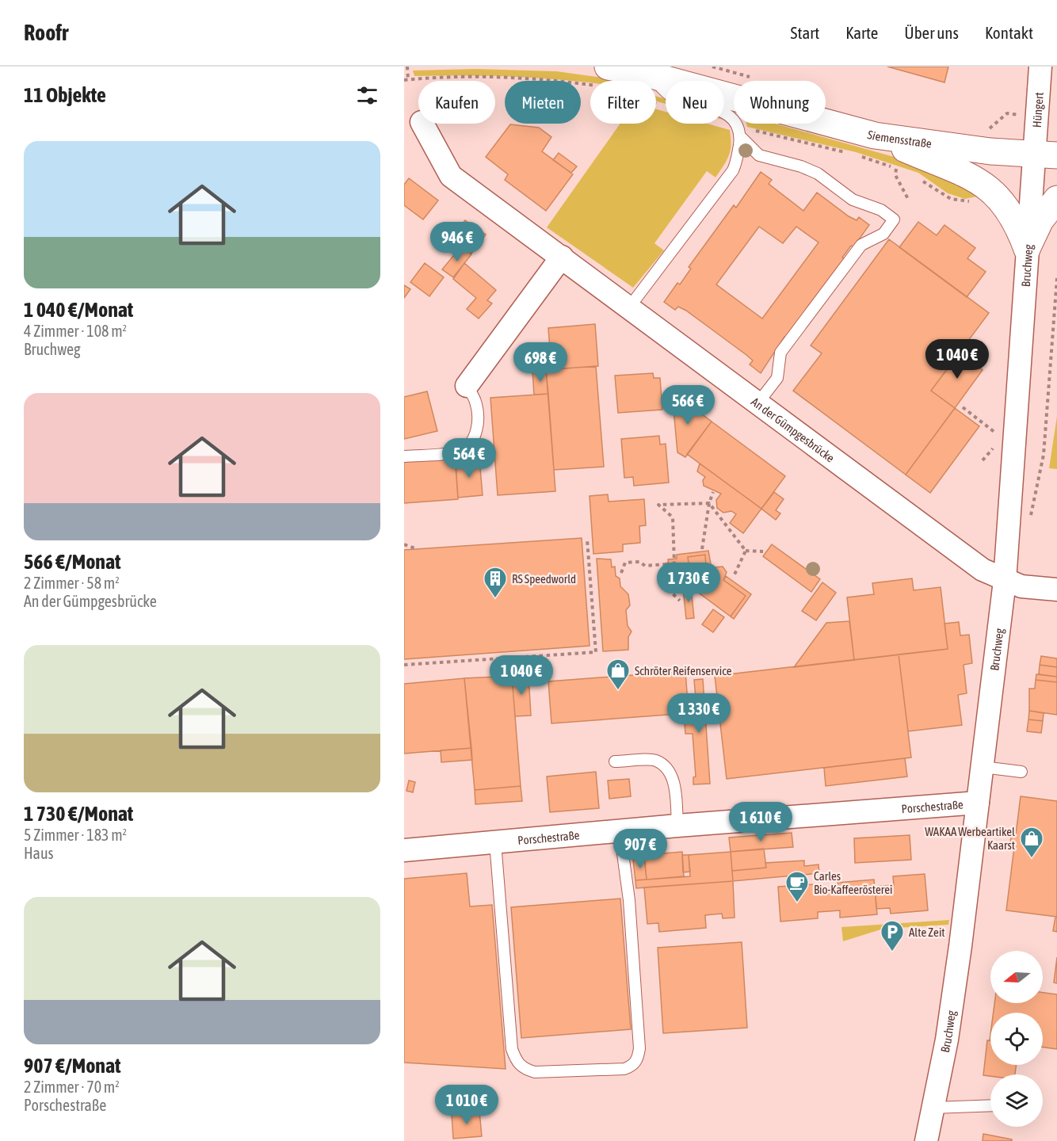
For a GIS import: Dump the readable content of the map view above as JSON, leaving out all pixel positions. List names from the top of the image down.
{
  "streets": {
    "street": [
      "Hüngert",
      "Siemensstraße",
      "Bruchweg",
      "An der Gümpgesbrücke",
      "Porschestraße"
    ]
  },
  "crossings": [
    ["Hüngert", "Siemensstraße"],
    ["Hüngert", "Bruchweg"],
    ["Siemensstraße", "Bruchweg"],
    ["Bruchweg", "An der Gümpgesbrücke"],
    ["Bruchweg", "Porschestraße"]
  ],
  "places": {
    "building": ["RS Speedworld"],
    "shop": ["Schröter Reifenservice", "WAKAA Werbeartikel Kaarst"],
    "cafe": ["Carles Bio-Kaffeerösterei"],
    "parking": ["Alte Zeit"]
  },
  "north": "left",
  "page": {
    "header": "Roofr",
    "nav": [
      "Start",
      "Karte",
      "Über uns",
      "Kontakt"
    ],
    "heading": "11 Objekte",
    "chip": [
      "Kaufen",
      "Mieten",
      "Filter",
      "Neu",
      "Wohnung"
    ],
    "list": [
      {
        "name": "1 040 €/Monat",
        "note": "4 Zimmer · 108 m² · Bruchweg"
      },
      {
        "name": "566 €/Monat",
        "note": "2 Zimmer · 58 m² · An der Gümpgesbrücke"
      },
      {
        "name": "1 730 €/Monat",
        "note": "5 Zimmer · 183 m² · Haus"
      },
      {
        "name": "907 €/Monat",
        "note": "2 Zimmer · 70 m² · Porschestraße"
      }
    ],
    "price": [
      "946 €",
      "1 040 €",
      "698 €",
      "566 €",
      "564 €",
      "1 730 €",
      "1 040 €",
      "1 330 €",
      "1 610 €",
      "907 €",
      "1 010 €"
    ]
  }
}
